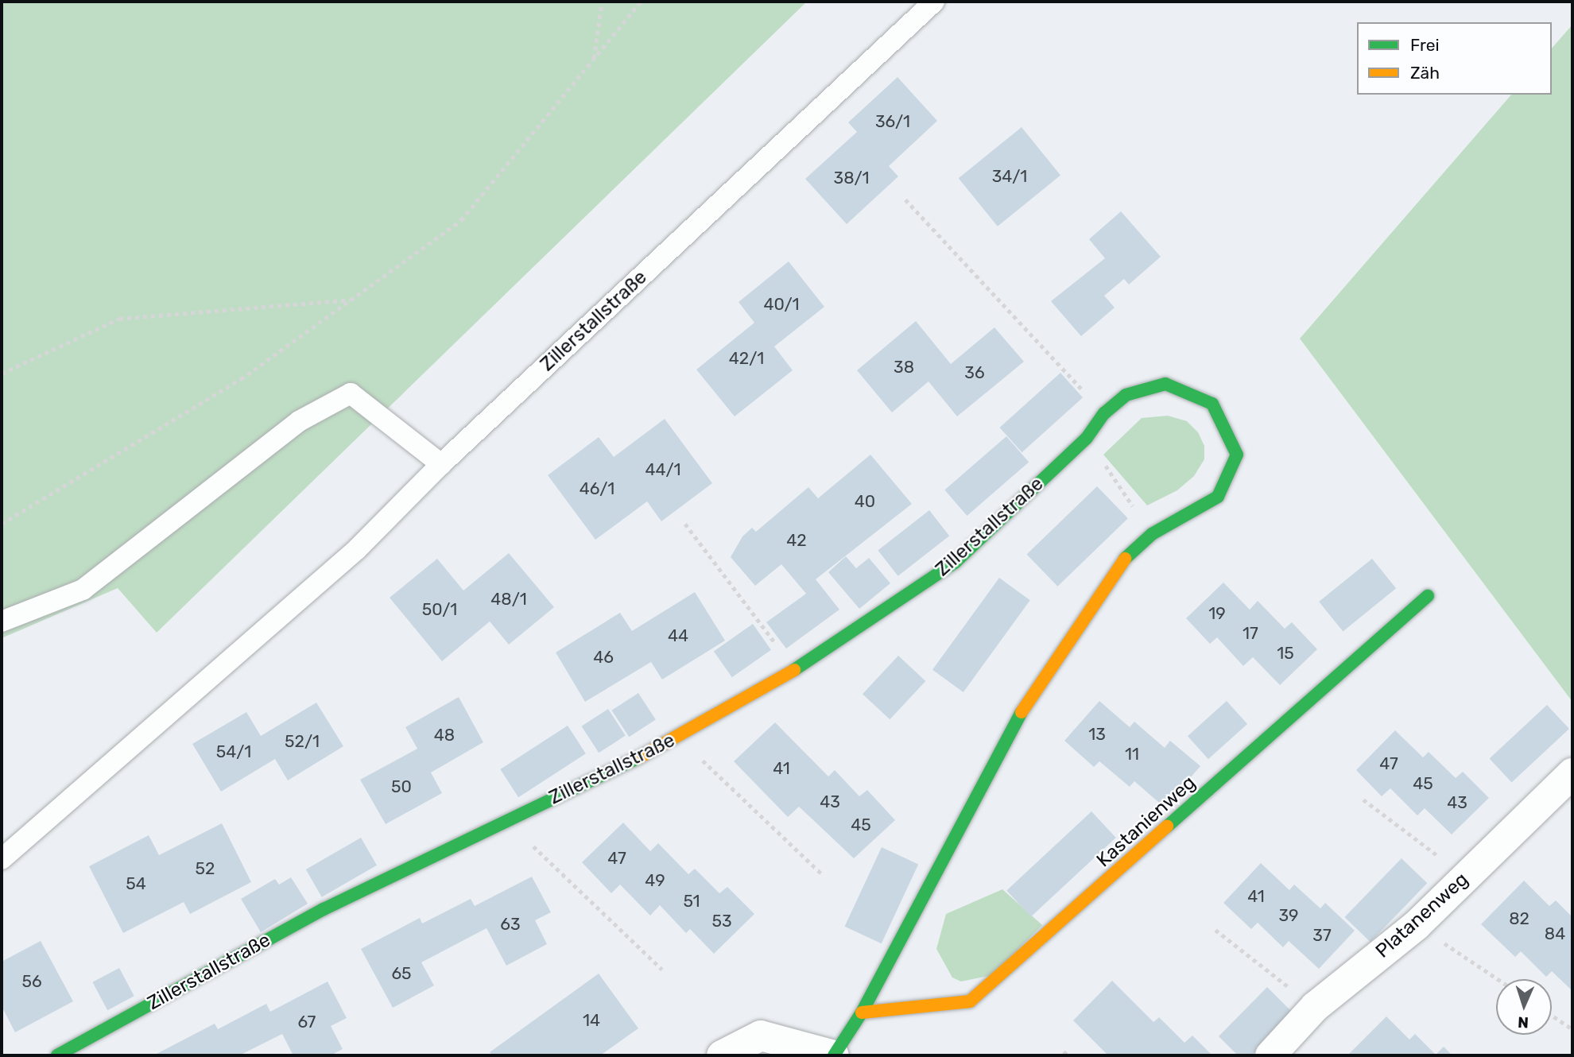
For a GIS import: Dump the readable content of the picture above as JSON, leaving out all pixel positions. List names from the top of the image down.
{
  "streets": {
    "street": ["Zillerstallstraße", "Kastanienweg", "Platanenweg"]
  },
  "crossings": [
    ["Zillerstallstraße", "Kastanienweg"]
  ],
  "house_numbers": [
    "36/1",
    "34/1",
    "38/1",
    "40/1",
    "42/1",
    "38",
    "36",
    "44/1",
    "46/1",
    "40",
    "42",
    "48/1",
    "50/1",
    "19",
    "17",
    "44",
    "15",
    "46",
    "13",
    "48",
    "52/1",
    "54/1",
    "11",
    "47",
    "41",
    "45",
    "50",
    "43",
    "43",
    "45",
    "47",
    "52",
    "49",
    "54",
    "41",
    "51",
    "39",
    "82",
    "53",
    "63",
    "84",
    "37",
    "65",
    "56",
    "14",
    "67"
  ],
  "legend": ["Frei", "Zäh"],
  "north": "bottom"
}
